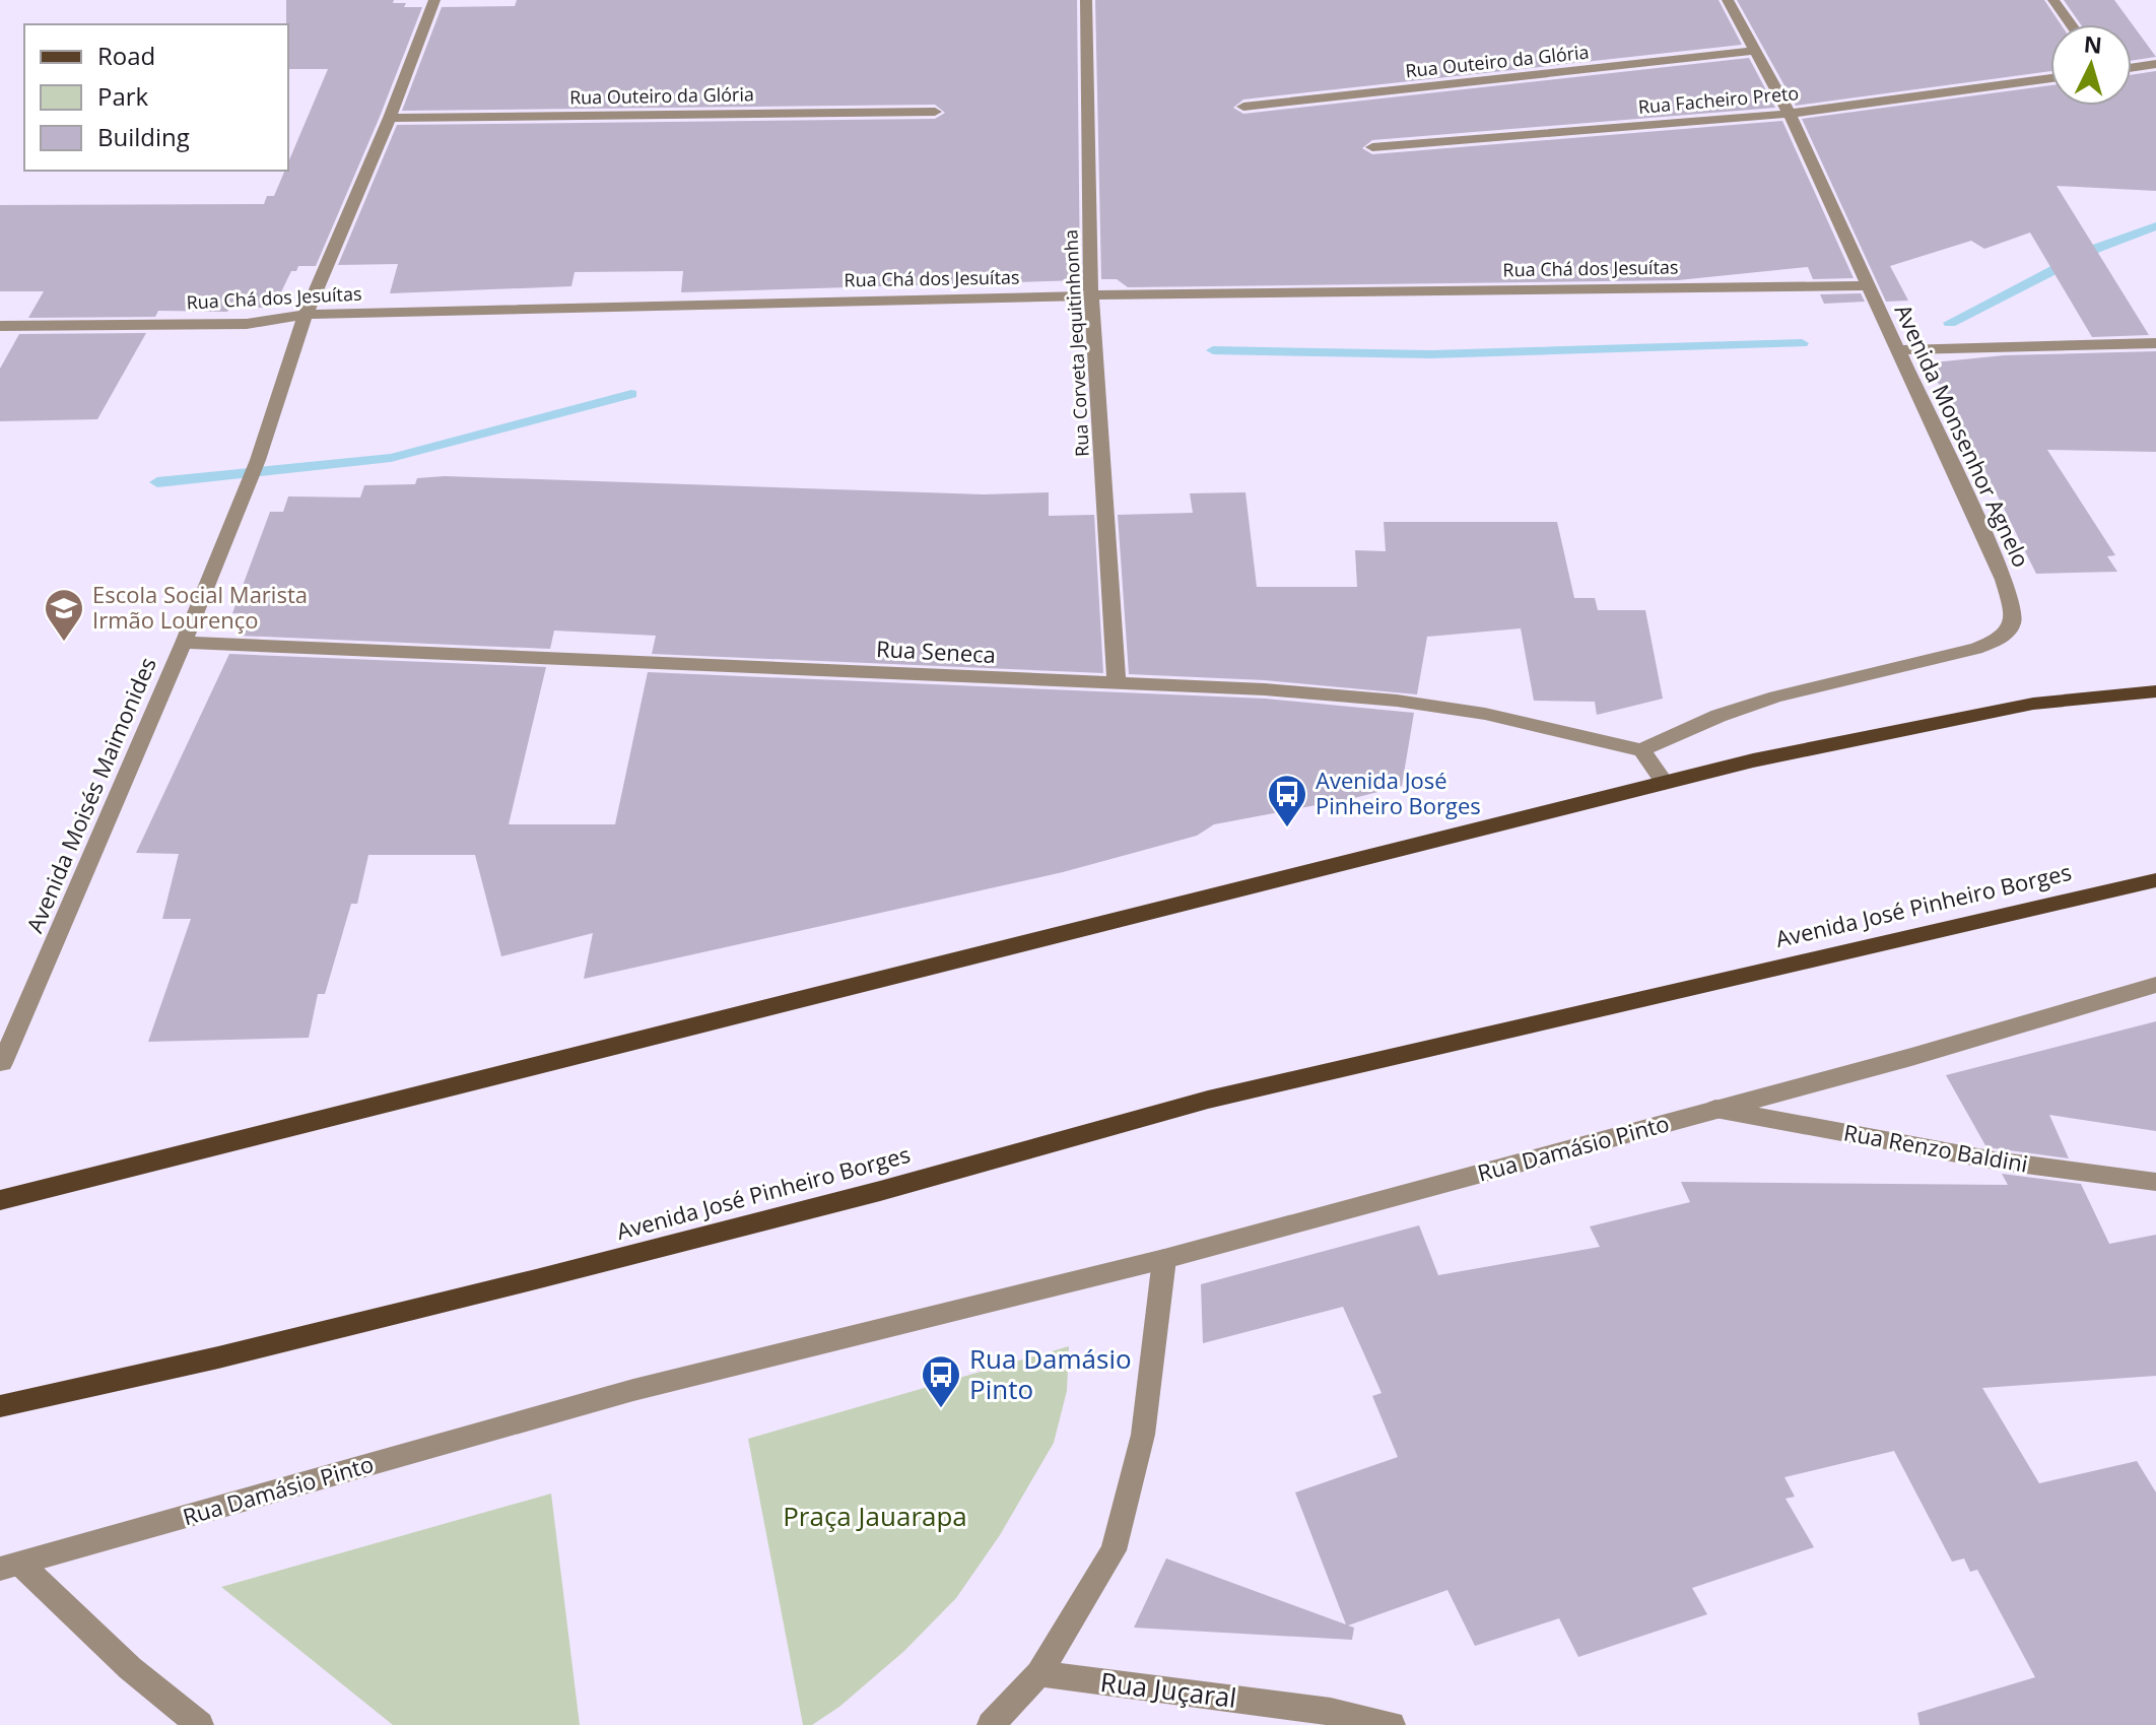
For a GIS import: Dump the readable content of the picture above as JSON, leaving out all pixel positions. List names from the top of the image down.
{
  "streets": {
    "main road": ["Avenida José Pinheiro Borges"],
    "street": [
      "Rua Outeiro da Glória",
      "Rua Facheiro Preto",
      "Rua Chá dos Jesuítas",
      "Rua Corveta Jequitinhonha",
      "Avenida Monsenhor Agnelo",
      "Rua Seneca",
      "Avenida Moisés Maimonides",
      "Rua Damásio Pinto",
      "Rua Renzo Baldini",
      "Rua Juçaral"
    ]
  },
  "crossings": [
    ["Rua Outeiro da Glória", "Avenida Monsenhor Agnelo"],
    ["Rua Outeiro da Glória", "Avenida Moisés Maimonides"],
    ["Rua Facheiro Preto", "Avenida Monsenhor Agnelo"],
    ["Rua Chá dos Jesuítas", "Rua Corveta Jequitinhonha"],
    ["Rua Chá dos Jesuítas", "Avenida Monsenhor Agnelo"],
    ["Rua Chá dos Jesuítas", "Avenida Moisés Maimonides"],
    ["Rua Corveta Jequitinhonha", "Rua Seneca"],
    ["Avenida Monsenhor Agnelo", "Rua Seneca"],
    ["Rua Seneca", "Avenida Moisés Maimonides"],
    ["Rua Damásio Pinto", "Rua Renzo Baldini"]
  ],
  "parks": ["Praça Jauarapa"],
  "places": {
    "school or university": ["Escola Social Marista Irmão Lourenço"],
    "bus stop": ["Avenida José Pinheiro Borges", "Rua Damásio Pinto"]
  },
  "legend": ["Road", "Park", "Building"],
  "north": "top"
}
